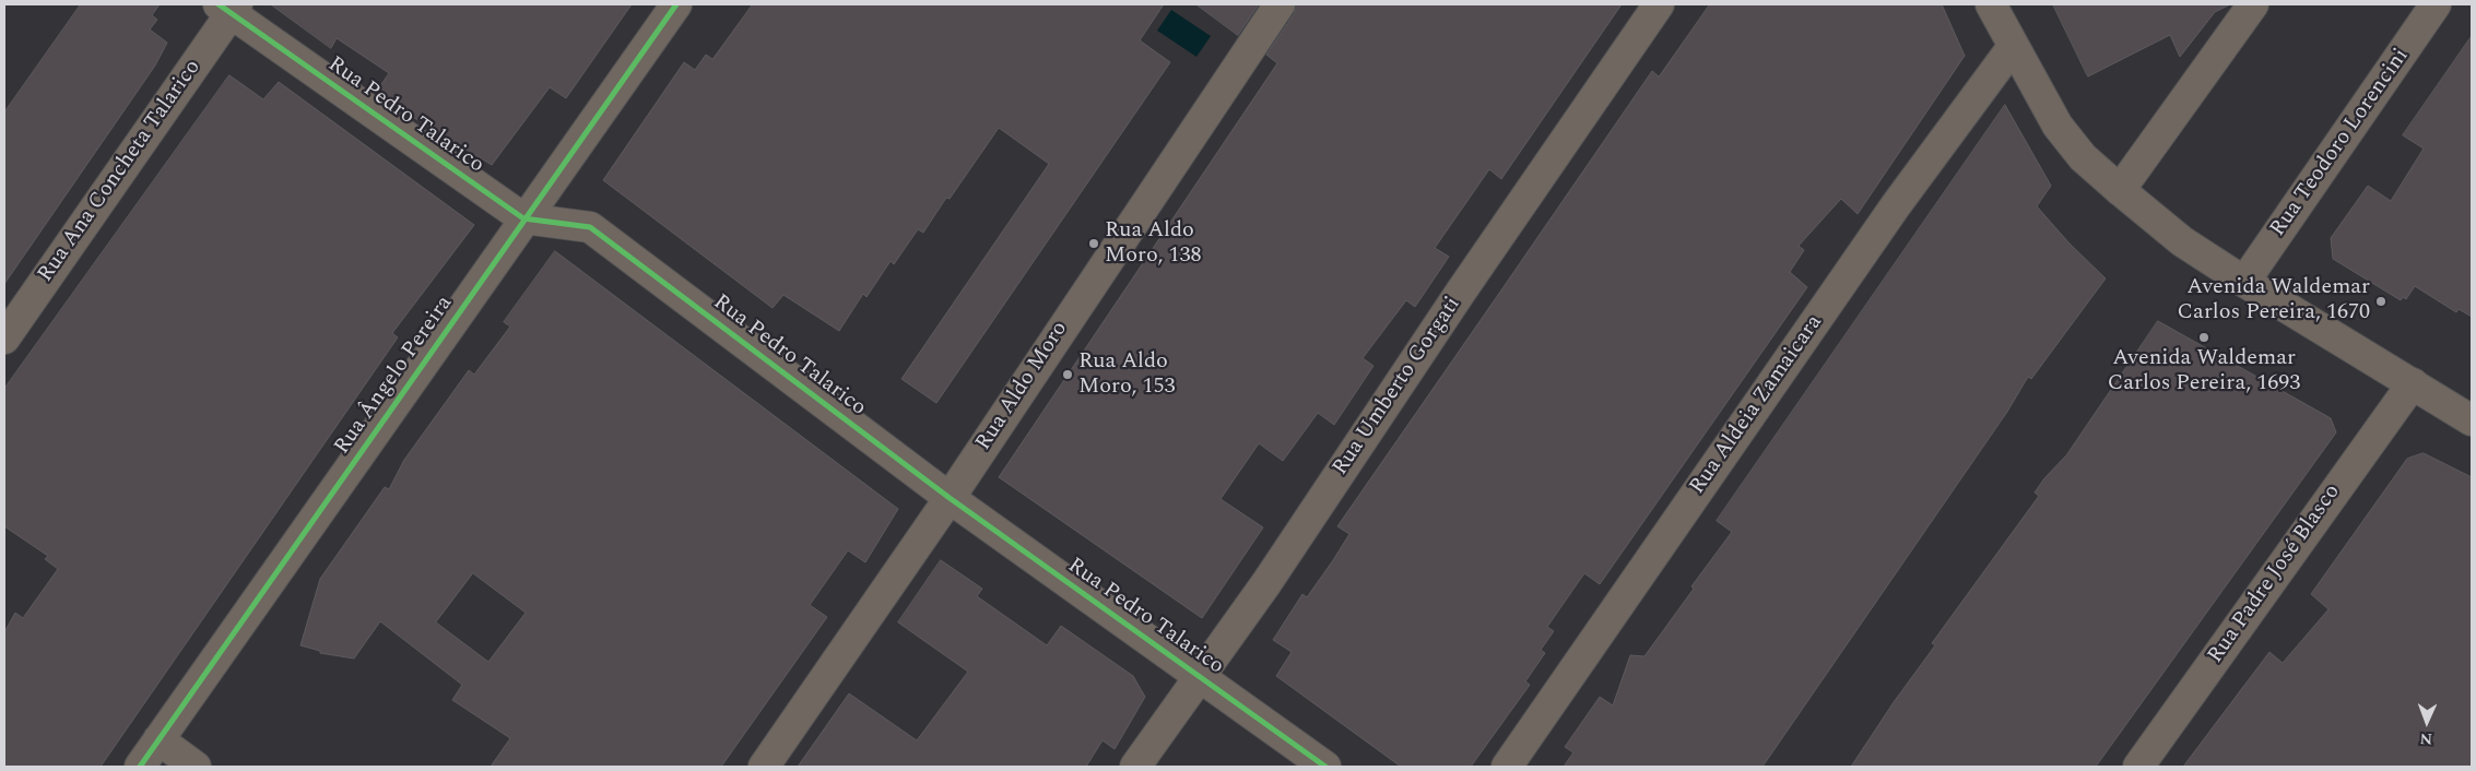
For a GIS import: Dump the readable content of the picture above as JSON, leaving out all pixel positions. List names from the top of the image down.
{
  "streets": {
    "street": [
      "Rua Pedro Talarico",
      "Rua Teodoro Lorencini",
      "Rua Ana Concheta Talarico",
      "Rua Ângelo Pereira",
      "Rua Aldo Moro",
      "Rua Umberto Gorgati",
      "Rua Aldeia Zamaicara",
      "Rua Padre José Blasco"
    ]
  },
  "crossings": [
    ["Rua Pedro Talarico", "Rua Ana Concheta Talarico"],
    ["Rua Pedro Talarico", "Rua Ângelo Pereira"],
    ["Rua Pedro Talarico", "Rua Aldo Moro"],
    ["Rua Pedro Talarico", "Rua Umberto Gorgati"]
  ],
  "places": [
    "Rua Aldo Moro, 138",
    "Avenida Waldemar Carlos Pereira, 1670",
    "Avenida Waldemar Carlos Pereira, 1693",
    "Rua Aldo Moro, 153"
  ],
  "north": "bottom"
}
